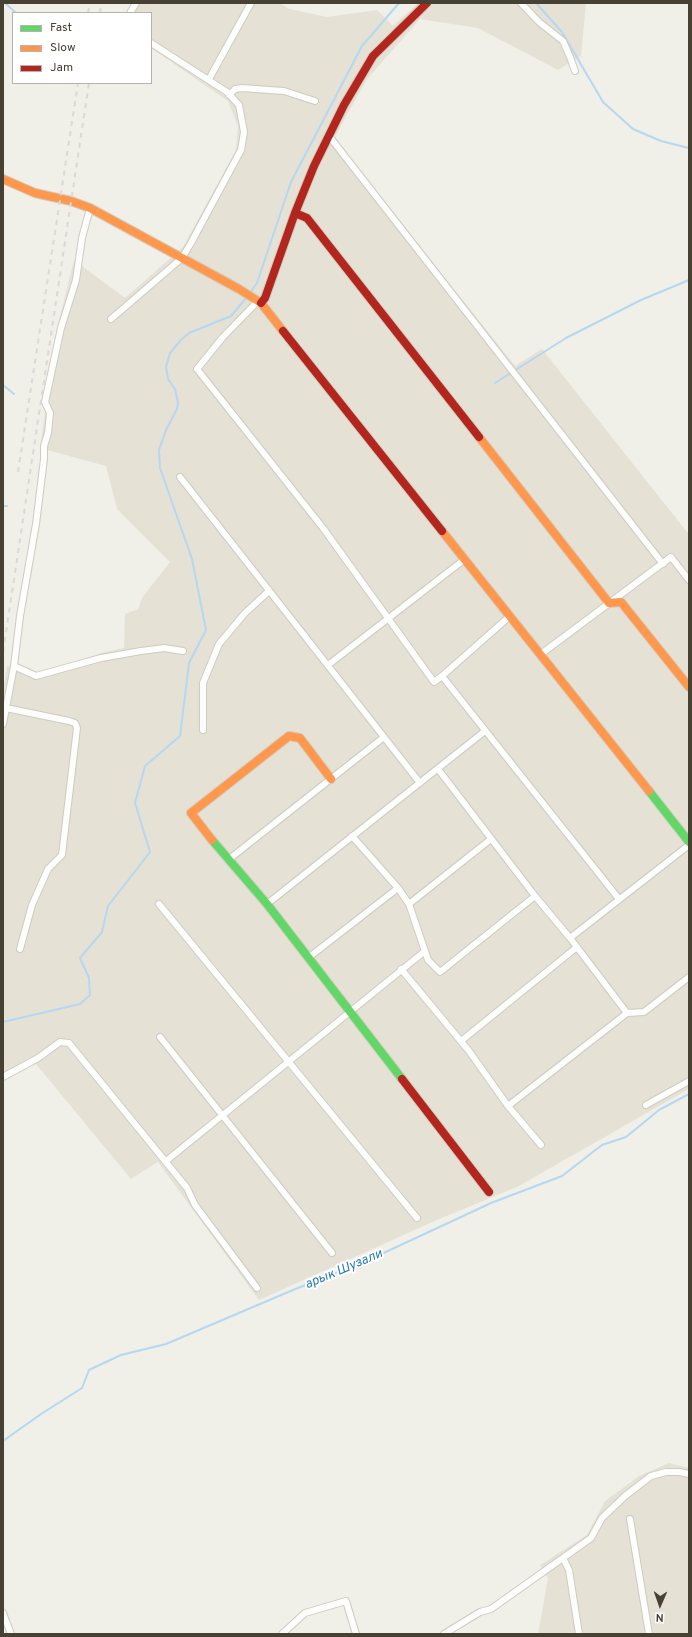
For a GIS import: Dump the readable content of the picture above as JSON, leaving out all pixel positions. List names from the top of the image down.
{
  "water": ["арык Шузали"],
  "legend": ["Fast", "Slow", "Jam"],
  "north": "bottom"
}
